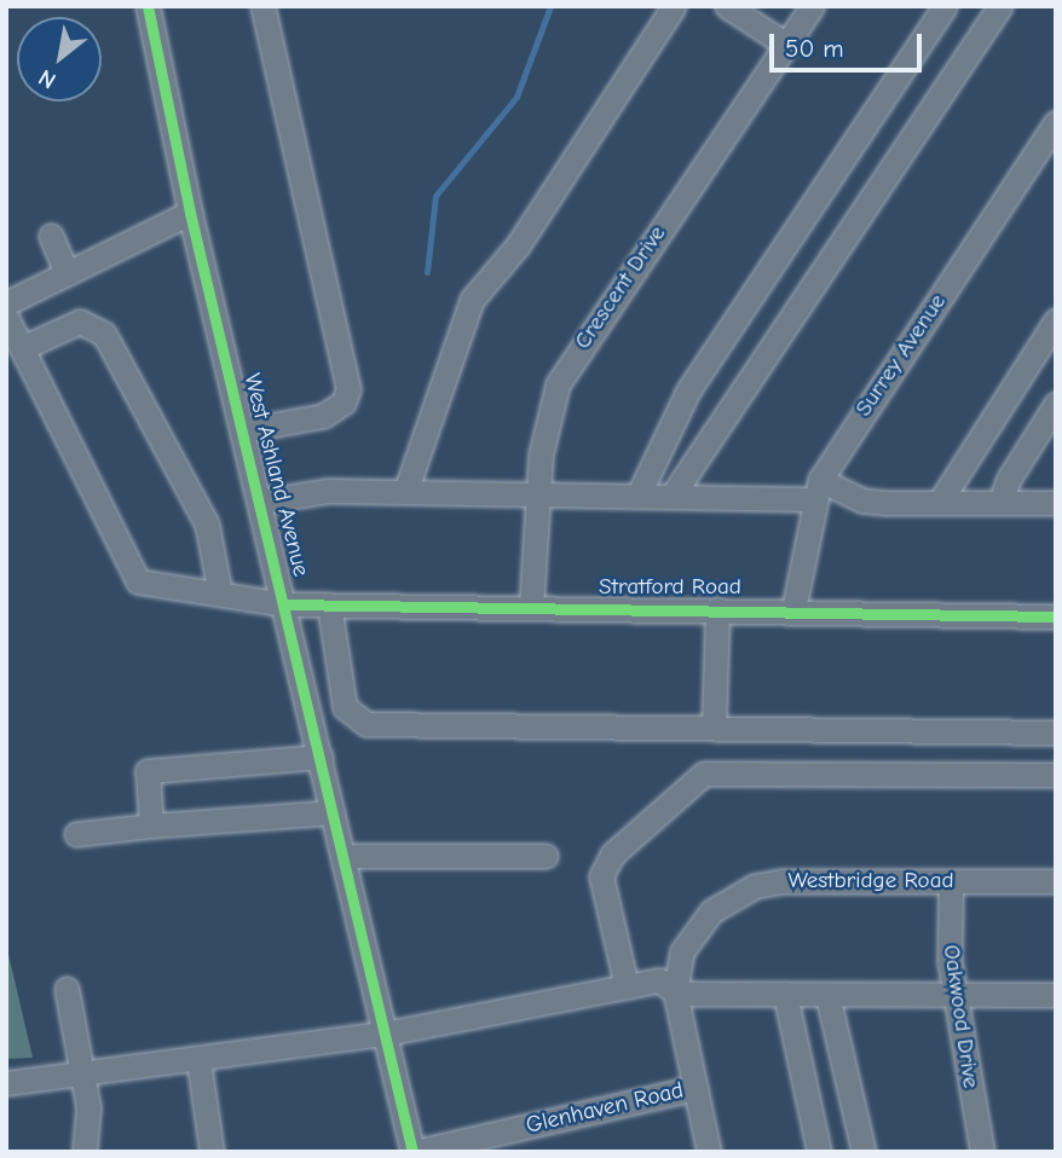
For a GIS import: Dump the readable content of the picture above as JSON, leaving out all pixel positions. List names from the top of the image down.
{
  "streets": {
    "street": [
      "Crescent Drive",
      "Surrey Avenue",
      "West Ashland Avenue",
      "Stratford Road",
      "Westbridge Road",
      "Oakwood Drive",
      "Glenhaven Road"
    ]
  },
  "crossings": [
    ["Crescent Drive", "Stratford Road"],
    ["Surrey Avenue", "Stratford Road"],
    ["West Ashland Avenue", "Stratford Road"],
    ["West Ashland Avenue", "Glenhaven Road"],
    ["Westbridge Road", "Oakwood Drive"]
  ],
  "scale_bar": "50 m",
  "north": "bottom left"
}
